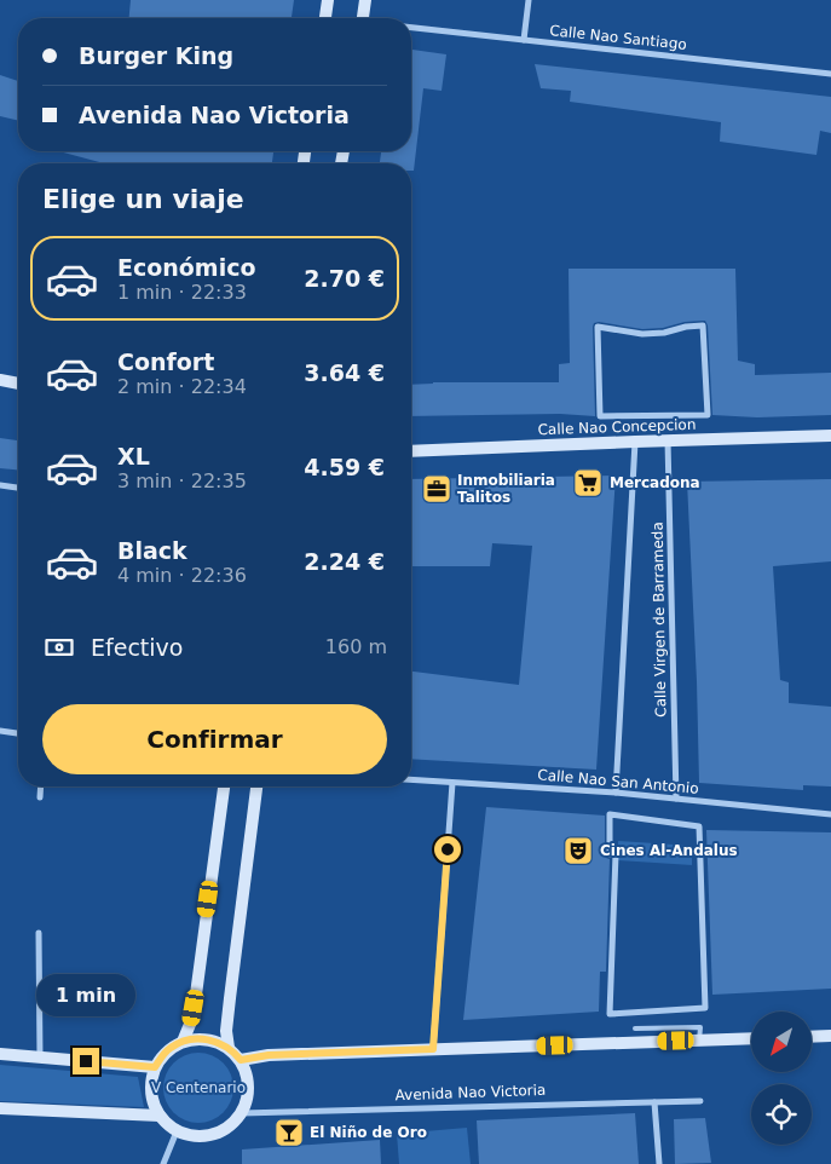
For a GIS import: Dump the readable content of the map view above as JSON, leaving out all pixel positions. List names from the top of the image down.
{
  "streets": {
    "street": [
      "Calle Nao Santiago",
      "Calle Nao Concepcion",
      "Calle Virgen de Barrameda",
      "Calle Nao San Antonio",
      "Avenida Nao Victoria"
    ]
  },
  "crossings": [
    ["Calle Nao Concepcion", "Calle Virgen de Barrameda"],
    ["Calle Virgen de Barrameda", "Calle Nao San Antonio"]
  ],
  "parks": ["V Centenario"],
  "places": {
    "supermarket": ["Mercadona"],
    "office": ["Inmobiliaria Talitos"],
    "theatre": ["Cines Al-Andalus"],
    "bar": ["El Niño de Oro"]
  },
  "north": "bottom left",
  "page": {
    "banner": ["Burger King", "Avenida Nao Victoria"],
    "heading": "Elige un viaje",
    "list": [
      {
        "name": "Económico",
        "note": "1 min · 22:33",
        "value": "2.70 €"
      },
      {
        "name": "Confort",
        "note": "2 min · 22:34",
        "value": "3.64 €"
      },
      {
        "name": "XL",
        "note": "3 min · 22:35",
        "value": "4.59 €"
      },
      {
        "name": "Black",
        "note": "4 min · 22:36",
        "value": "2.24 €"
      }
    ],
    "pay": ["Efectivo", "160 m"],
    "buttons": "Confirmar",
    "bubble": "1 min"
  }
}
